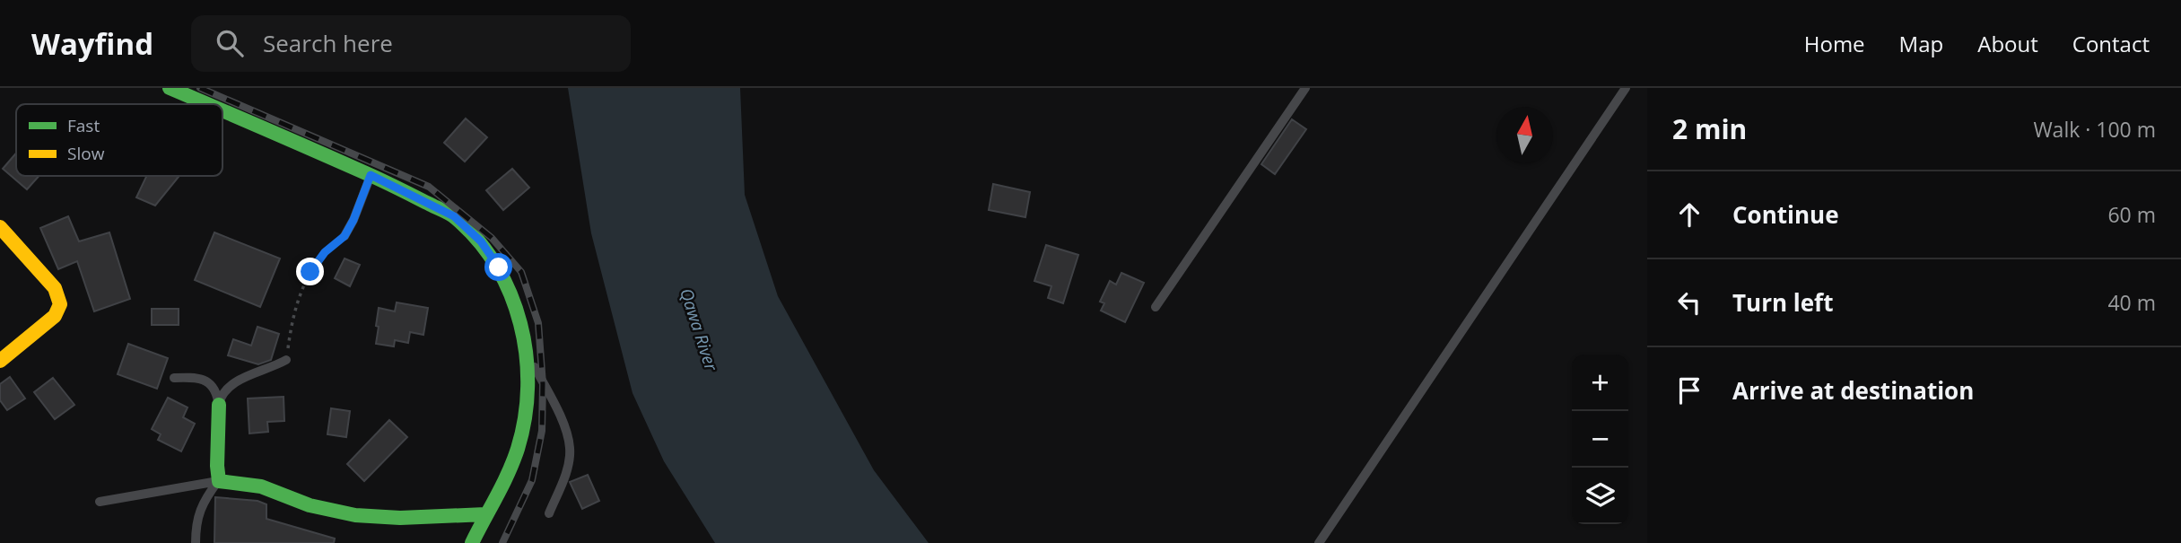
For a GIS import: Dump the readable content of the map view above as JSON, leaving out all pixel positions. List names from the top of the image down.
{
  "water": ["Qawa River"],
  "legend": ["Fast", "Slow"],
  "north": "top",
  "page": {
    "header": "Wayfind",
    "search": "Search here",
    "nav": [
      "Home",
      "Map",
      "About",
      "Contact"
    ],
    "heading": ["2 min", "Walk · 100 m"],
    "list": [
      ["Continue", "60 m"],
      ["Turn left", "40 m"],
      "Arrive at destination"
    ],
    "map_buttons": ["+", "−"]
  }
}
